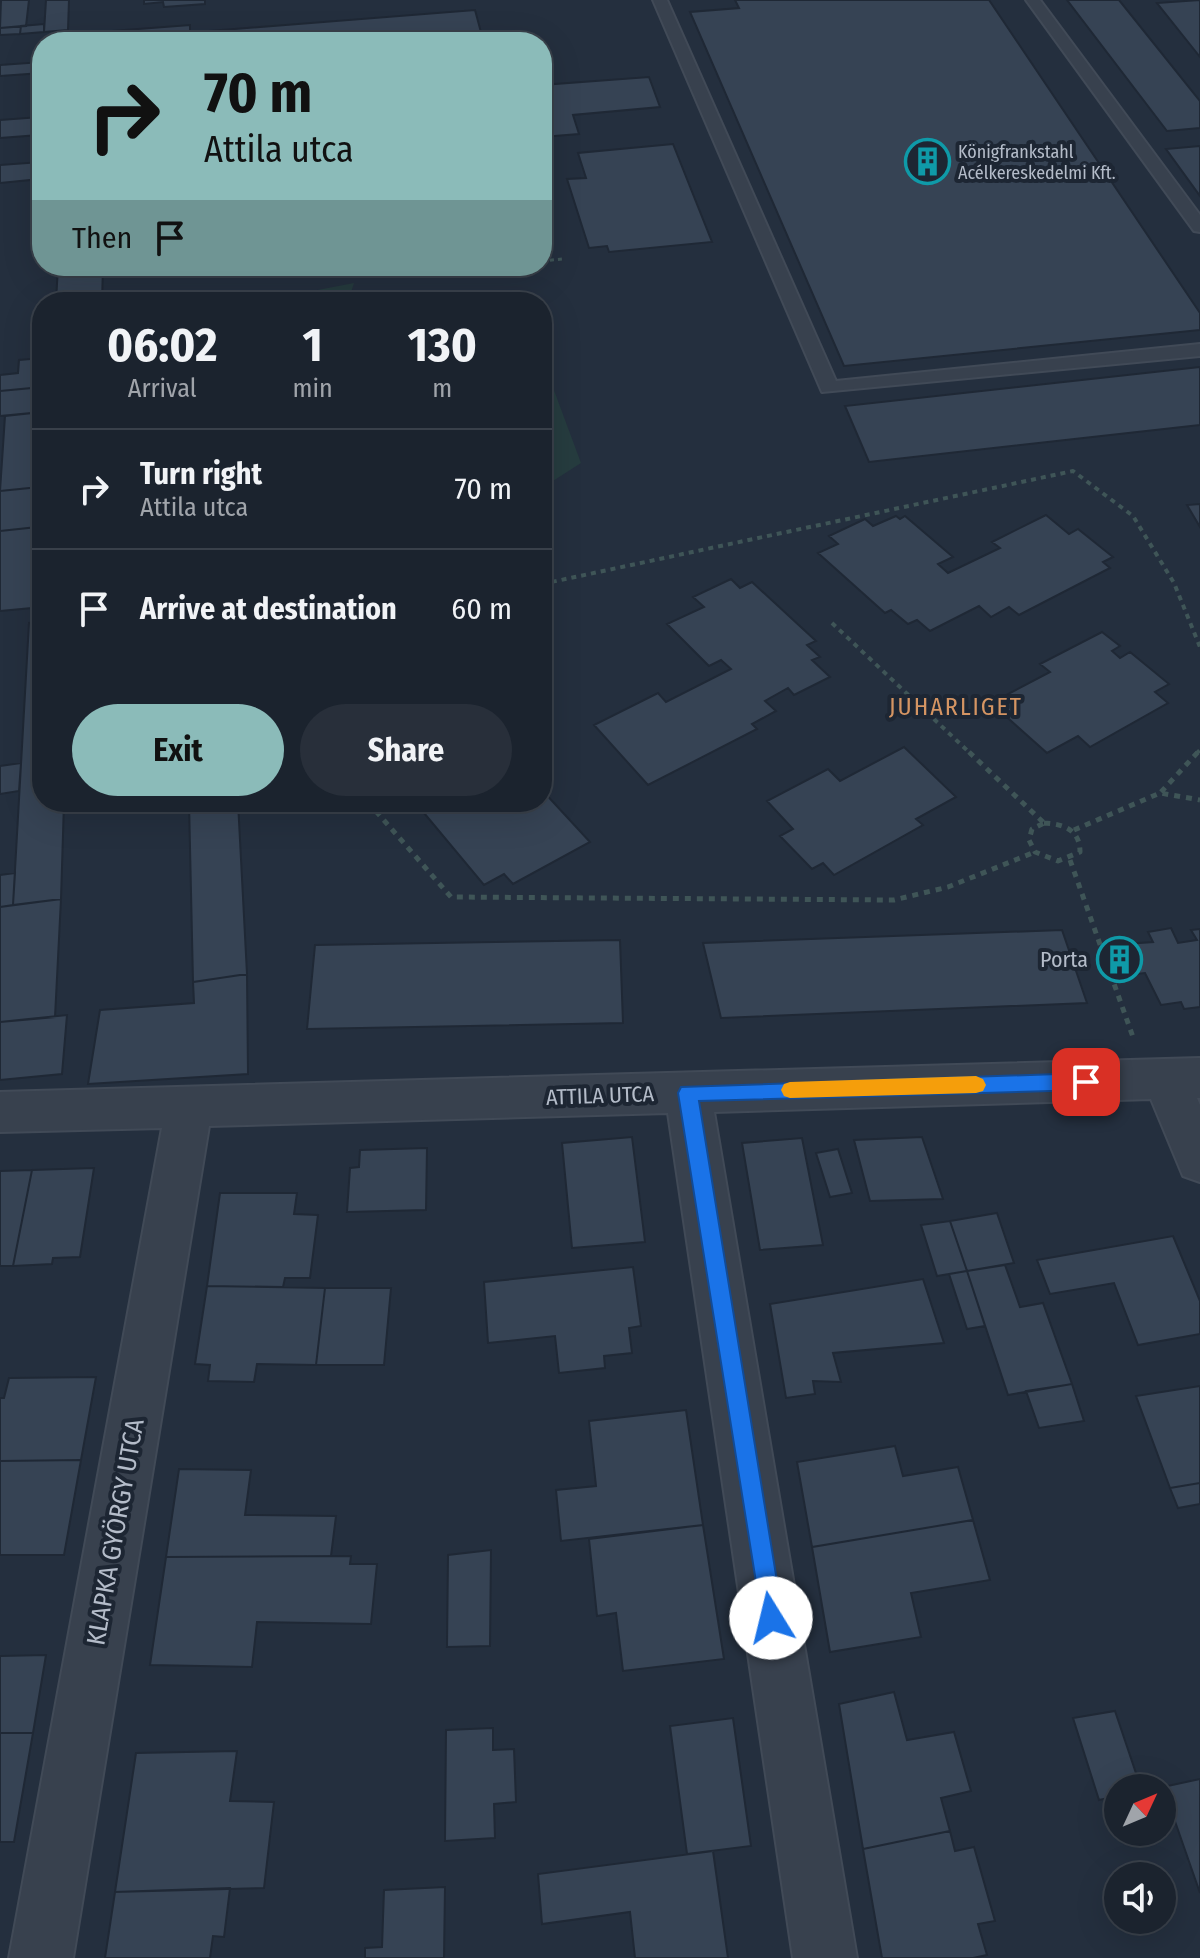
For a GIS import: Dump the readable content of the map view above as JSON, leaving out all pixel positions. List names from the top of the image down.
{
  "streets": {
    "street": ["ATTILA UTCA", "KLAPKA GYÖRGY UTCA"]
  },
  "crossings": [
    ["ATTILA UTCA", "KLAPKA GYÖRGY UTCA"]
  ],
  "districts": ["JUHARLIGET"],
  "places": {
    "building": ["Königfrankstahl Acélkereskedelmi Kft.", "Porta"]
  },
  "north": "top right",
  "page": {
    "turn": ["70 m", "Attila utca"],
    "then": "Then",
    "eta": [
      "06:02",
      "Arrival",
      "1",
      "min",
      "130",
      "m"
    ],
    "list": [
      {
        "name": "Turn right",
        "note": "Attila utca",
        "value": "70 m"
      },
      {
        "name": "Arrive at destination",
        "value": "60 m"
      }
    ],
    "buttons": ["Exit", "Share"]
  }
}
